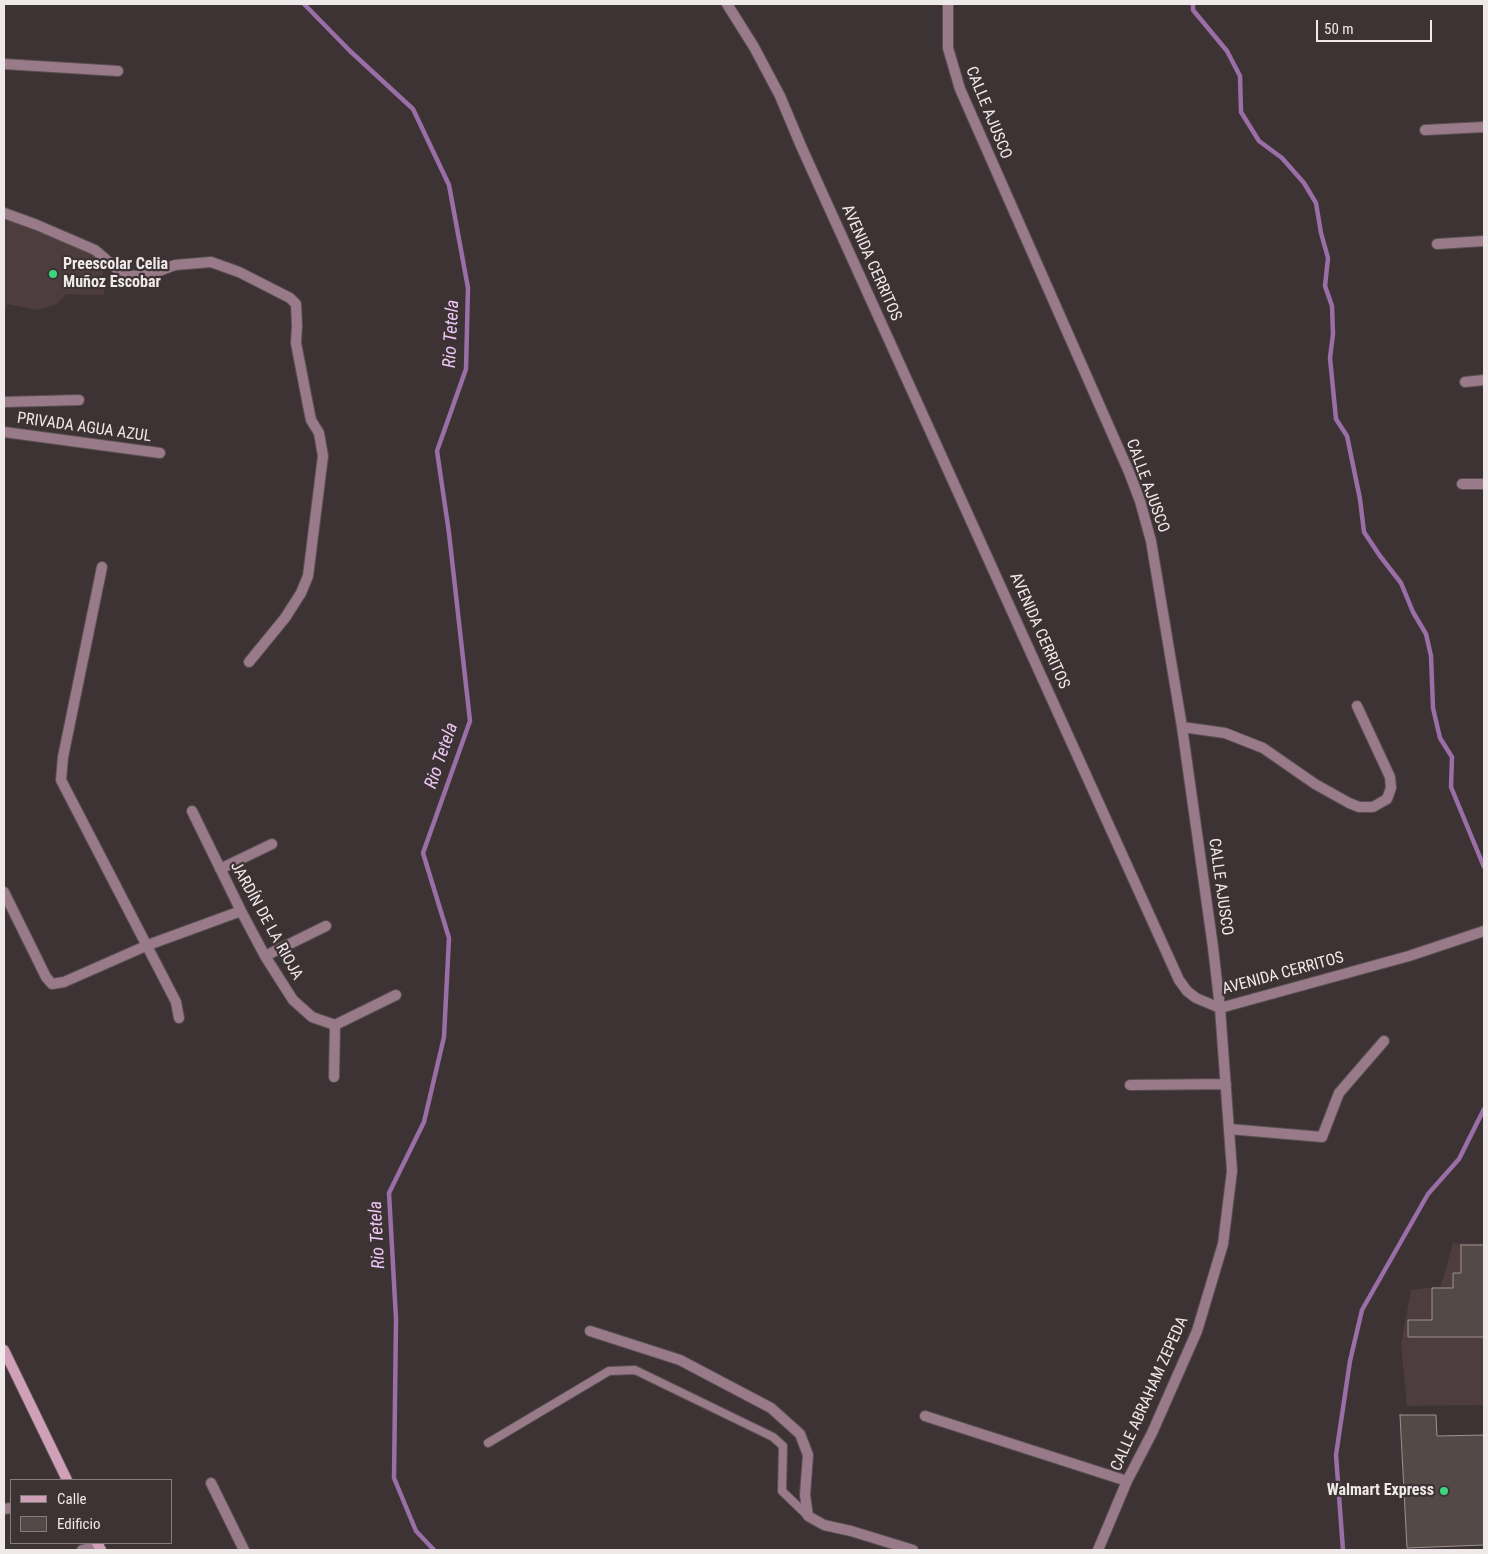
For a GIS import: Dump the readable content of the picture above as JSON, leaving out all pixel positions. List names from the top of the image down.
{
  "streets": {
    "street": [
      "CALLE AJUSCO",
      "AVENIDA CERRITOS",
      "PRIVADA AGUA AZUL",
      "JARDÍN DE LA RIOJA",
      "CALLE ABRAHAM ZEPEDA"
    ]
  },
  "crossings": [
    ["CALLE AJUSCO", "AVENIDA CERRITOS"],
    ["CALLE AJUSCO", "CALLE ABRAHAM ZEPEDA"],
    ["AVENIDA CERRITOS", "CALLE ABRAHAM ZEPEDA"]
  ],
  "water": ["Rio Tetela"],
  "places": ["Preescolar Celia Muñoz Escobar", "Walmart Express"],
  "legend": ["Calle", "Edificio"],
  "scale_bar": "50 m"
}
